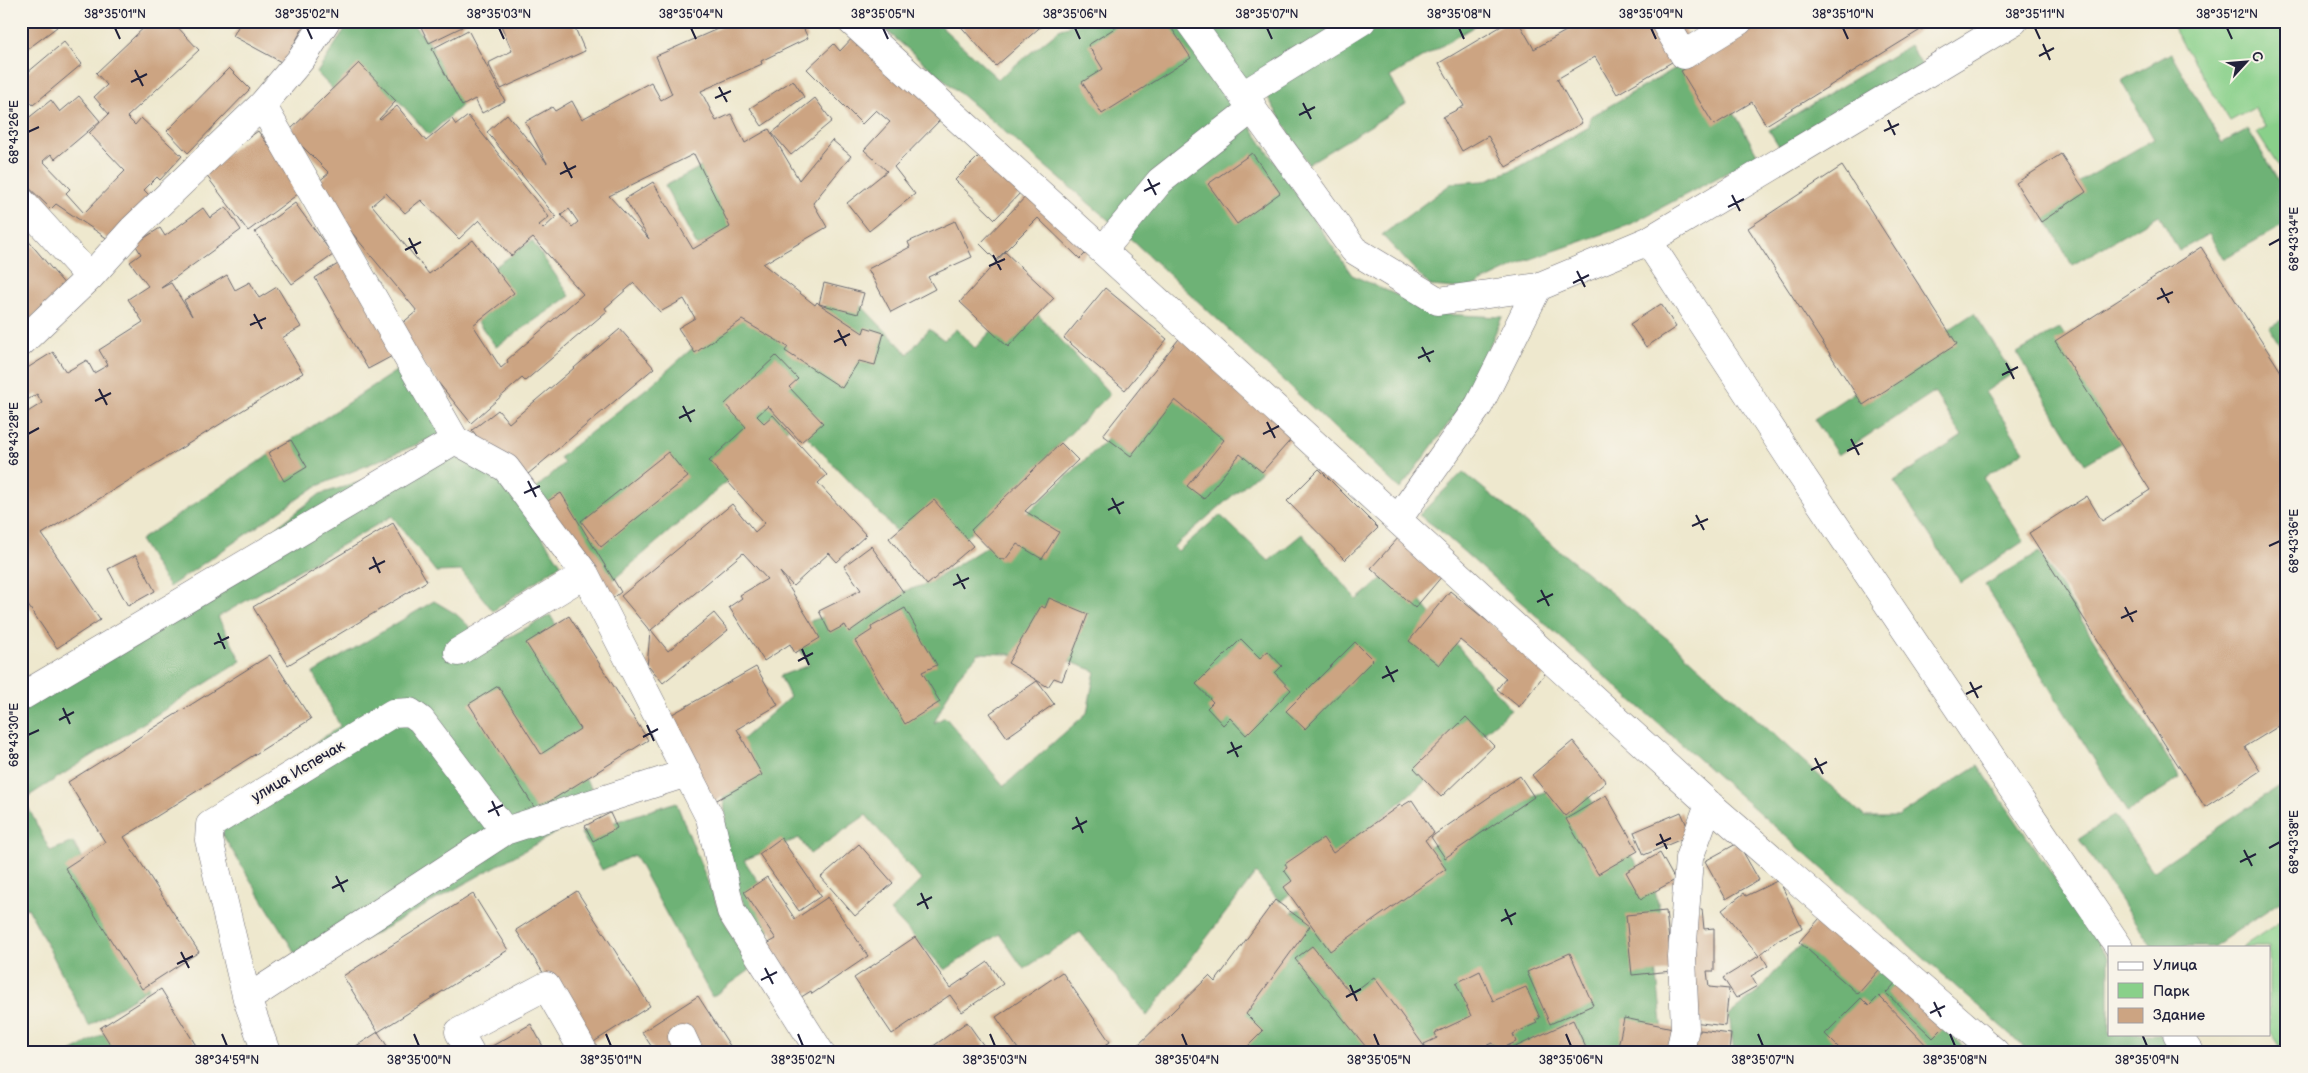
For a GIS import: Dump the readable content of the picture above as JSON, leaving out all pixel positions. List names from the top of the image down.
{
  "streets": {
    "street": ["улица Испечак"]
  },
  "legend": ["Улица", "Парк", "Здание"],
  "north": "top right",
  "coordinates": [
    "38°35'01\"N",
    "38°35'02\"N",
    "38°35'03\"N",
    "38°35'04\"N",
    "38°35'05\"N",
    "38°35'06\"N",
    "38°35'07\"N",
    "38°35'08\"N",
    "38°35'09\"N",
    "38°35'10\"N",
    "38°35'11\"N",
    "38°35'12\"N",
    "68°43'26\"E",
    "68°43'34\"E",
    "68°43'28\"E",
    "68°43'36\"E",
    "68°43'30\"E",
    "68°43'38\"E",
    "38°34'59\"N",
    "38°35'00\"N"
  ]
}
